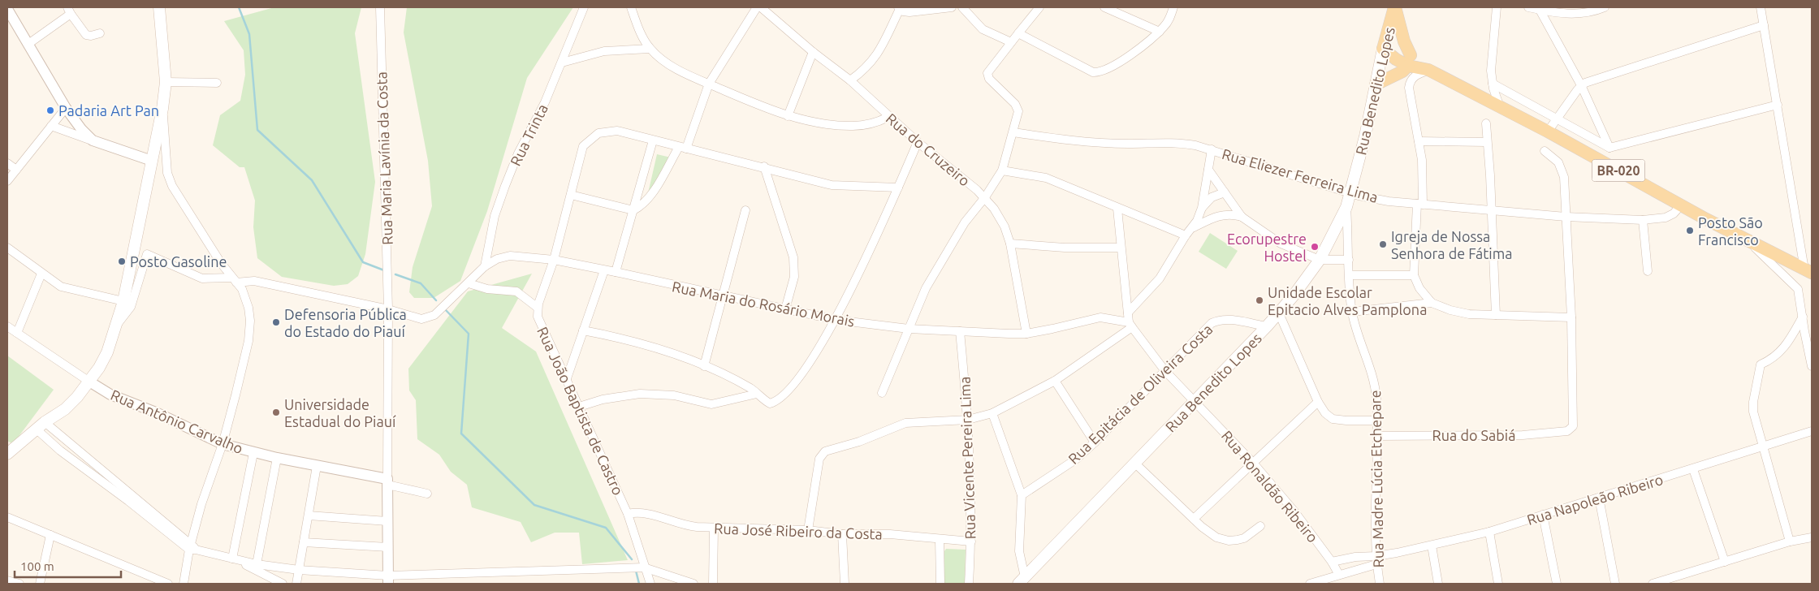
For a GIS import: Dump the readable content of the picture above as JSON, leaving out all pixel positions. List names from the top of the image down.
{
  "streets": {
    "main road": ["Rua Benedito Lopes", "BR-020"],
    "street": [
      "Rua Trinta",
      "Rua do Cruzeiro",
      "Rua Maria Lavínia da Costa",
      "Rua Eliezer Ferreira Lima",
      "Rua Maria do Rosário Morais",
      "Rua Epitácia de Oliveira Costa",
      "Rua João Baptista de Castro",
      "Rua Antônio Carvalho",
      "Rua do Sabiá",
      "Rua Vicente Pereira Lima",
      "Rua Madre Lúcia Etchepare",
      "Rua Ronaldão Ribeiro",
      "Rua Napoleão Ribeiro",
      "Rua José Ribeiro da Costa"
    ]
  },
  "crossings": [
    ["Rua Benedito Lopes", "BR-020"],
    ["Rua Benedito Lopes", "Rua Eliezer Ferreira Lima"],
    ["Rua Benedito Lopes", "Rua Epitácia de Oliveira Costa"],
    ["Rua Benedito Lopes", "Rua Madre Lúcia Etchepare"],
    ["Rua Benedito Lopes", "Rua Ronaldão Ribeiro"],
    ["Rua Trinta", "Rua Maria do Rosário Morais"],
    ["Rua do Cruzeiro", "Rua Maria do Rosário Morais"],
    ["Rua Maria Lavínia da Costa", "Rua Maria do Rosário Morais"],
    ["Rua Maria Lavínia da Costa", "Rua Antônio Carvalho"],
    ["BR-020", "Rua Eliezer Ferreira Lima"],
    ["Rua Maria do Rosário Morais", "Rua João Baptista de Castro"],
    ["Rua Maria do Rosário Morais", "Rua Vicente Pereira Lima"],
    ["Rua Maria do Rosário Morais", "Rua Ronaldão Ribeiro"],
    ["Rua Epitácia de Oliveira Costa", "Rua Ronaldão Ribeiro"],
    ["Rua João Baptista de Castro", "Rua José Ribeiro da Costa"],
    ["Rua do Sabiá", "Rua Madre Lúcia Etchepare"],
    ["Rua Vicente Pereira Lima", "Rua José Ribeiro da Costa"],
    ["Rua Madre Lúcia Etchepare", "Rua Napoleão Ribeiro"],
    ["Rua Ronaldão Ribeiro", "Rua Napoleão Ribeiro"]
  ],
  "places": [
    "Padaria Art Pan",
    "Posto São Francisco",
    "Igreja de Nossa Senhora de Fátima",
    "Ecorupestre Hostel",
    "Posto Gasoline",
    "Unidade Escolar Epitacio Alves Pamplona",
    "Defensoria Pública do Estado do Piauí",
    "Universidade Estadual do Piauí"
  ],
  "scale_bar": "100 m"
}
